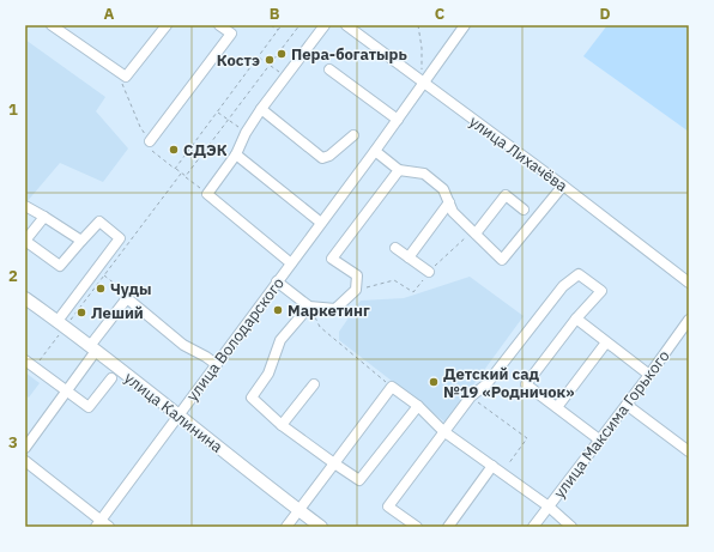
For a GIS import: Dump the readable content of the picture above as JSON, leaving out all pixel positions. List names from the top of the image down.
{
  "streets": {
    "main road": ["улица Калинина"],
    "street": ["улица Лихачёва", "улица Володарского", "улица Максима Горького"]
  },
  "crossings": [
    ["улица Лихачёва", "улица Володарского"],
    ["улица Володарского", "улица Калинина"]
  ],
  "places": [
    "Пера-богатырь",
    "Костэ",
    "СДЭК",
    "Чуды",
    "Маркетинг",
    "Леший",
    "Детский сад №19 «Родничок»"
  ],
  "grid": {
    "columns": [
      "A",
      "B",
      "C",
      "D"
    ],
    "rows": ["1", "2", "3"]
  }
}
